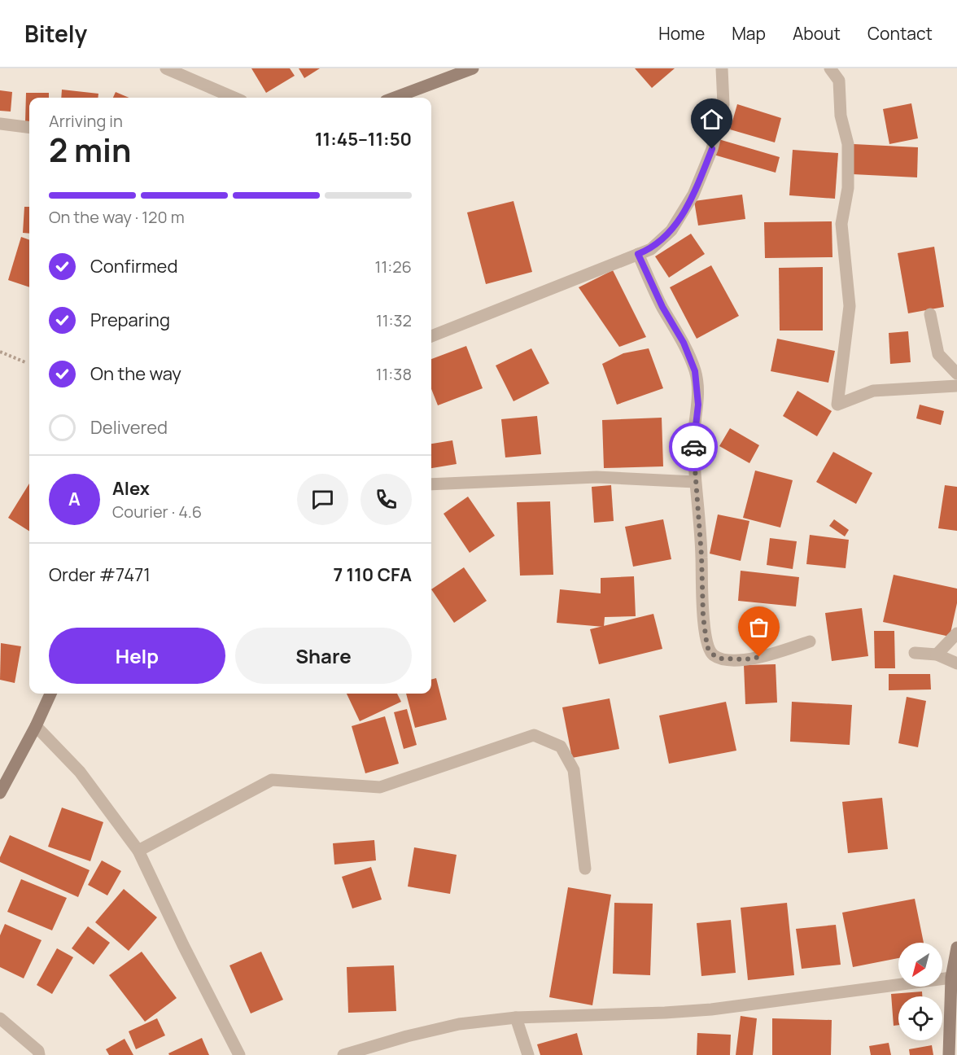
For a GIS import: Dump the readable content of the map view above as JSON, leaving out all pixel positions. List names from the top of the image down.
{
  "north": "bottom left",
  "page": {
    "header": "Bitely",
    "nav": [
      "Home",
      "Map",
      "About",
      "Contact"
    ],
    "heading": ["2 min", "Arriving in", "11:45–11:50"],
    "panel": [
      "Alex",
      "Courier · 4.6",
      "Order #7471",
      "7 110 CFA"
    ],
    "bar": "On the way · 120 m",
    "list": [
      ["Confirmed", "11:26"],
      ["Preparing", "11:32"],
      ["On the way", "11:38"],
      "Delivered"
    ],
    "round": "A",
    "buttons": ["Help", "Share"]
  }
}
